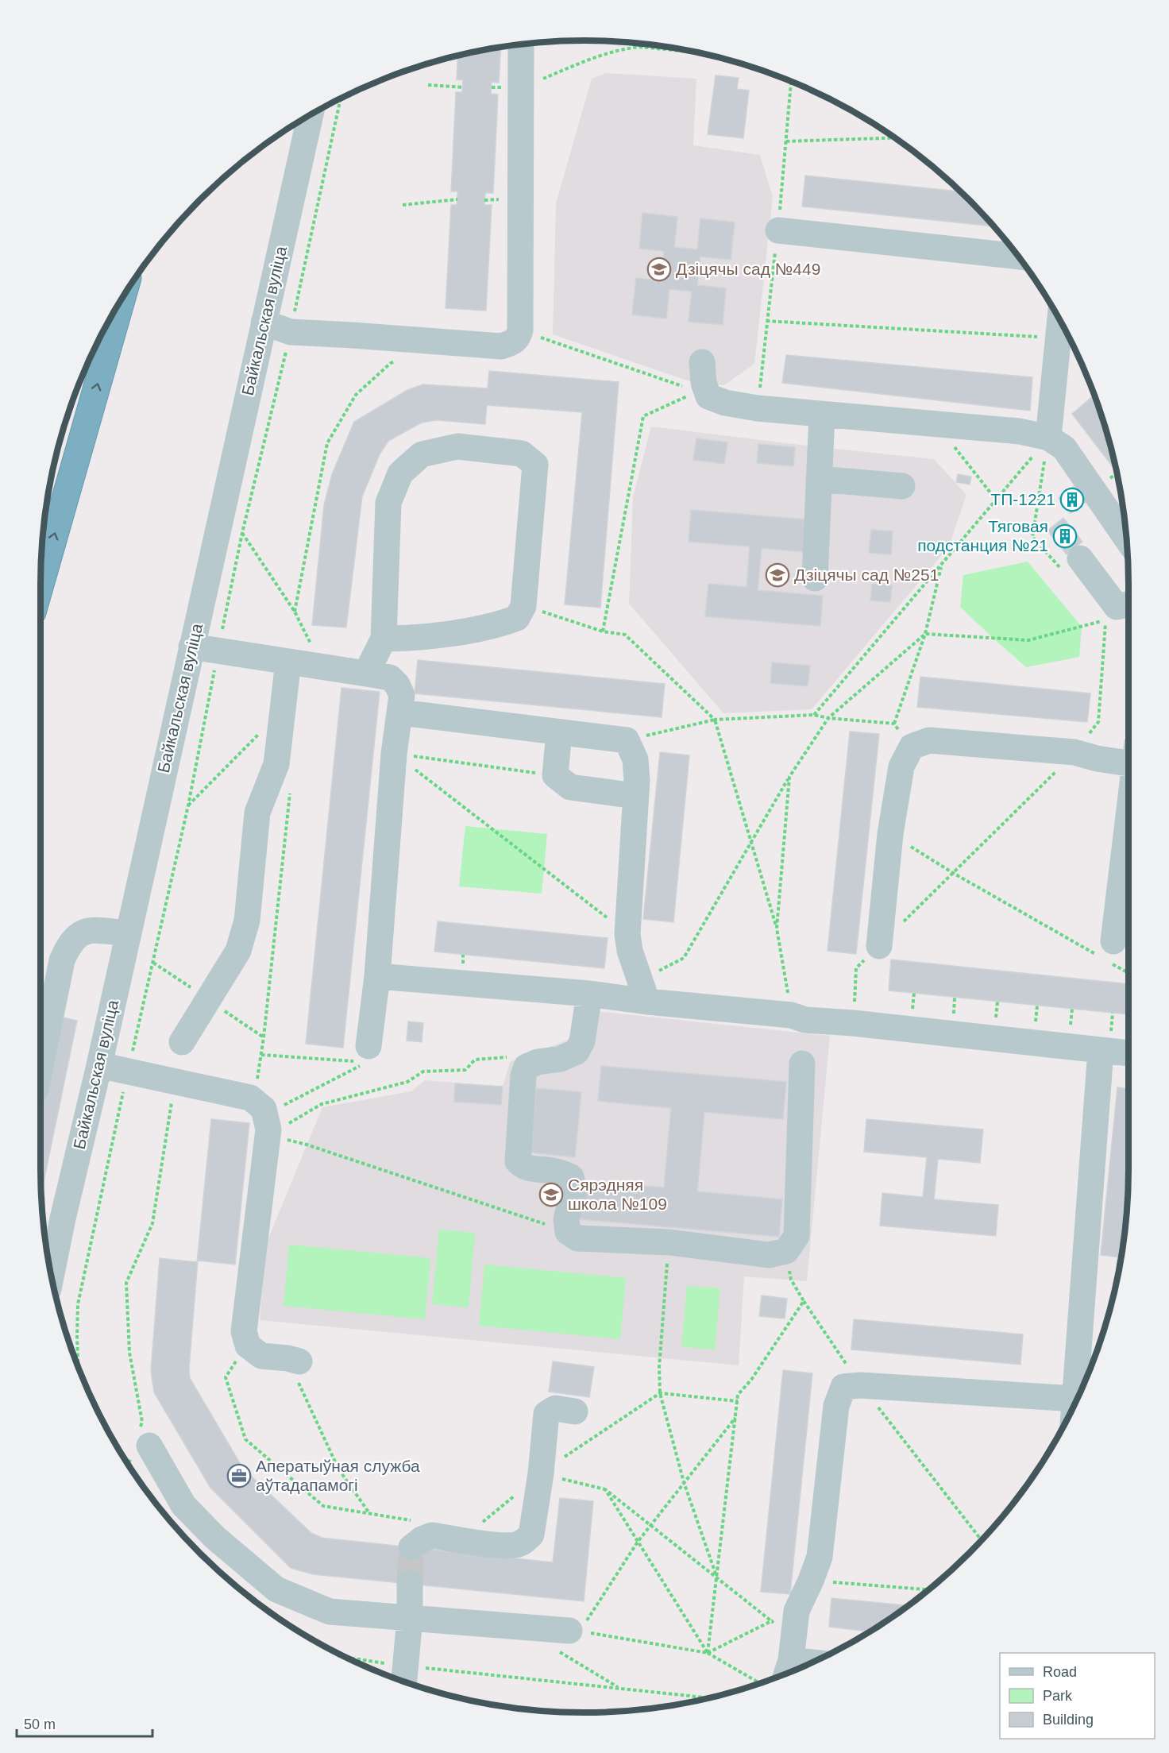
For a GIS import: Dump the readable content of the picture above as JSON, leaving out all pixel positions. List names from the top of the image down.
{
  "streets": {
    "street": ["Байкальская вуліца"]
  },
  "places": {
    "school or university": ["Дзіцячы сад №449", "Дзіцячы сад №251", "Сярэдняя школа №109"],
    "building": ["ТП-1221", "Тяговая подстанция №21"],
    "office": ["Аператыўная служба аўтадапамогі"]
  },
  "legend": ["Road", "Park", "Building"],
  "scale_bar": "50 m"
}
